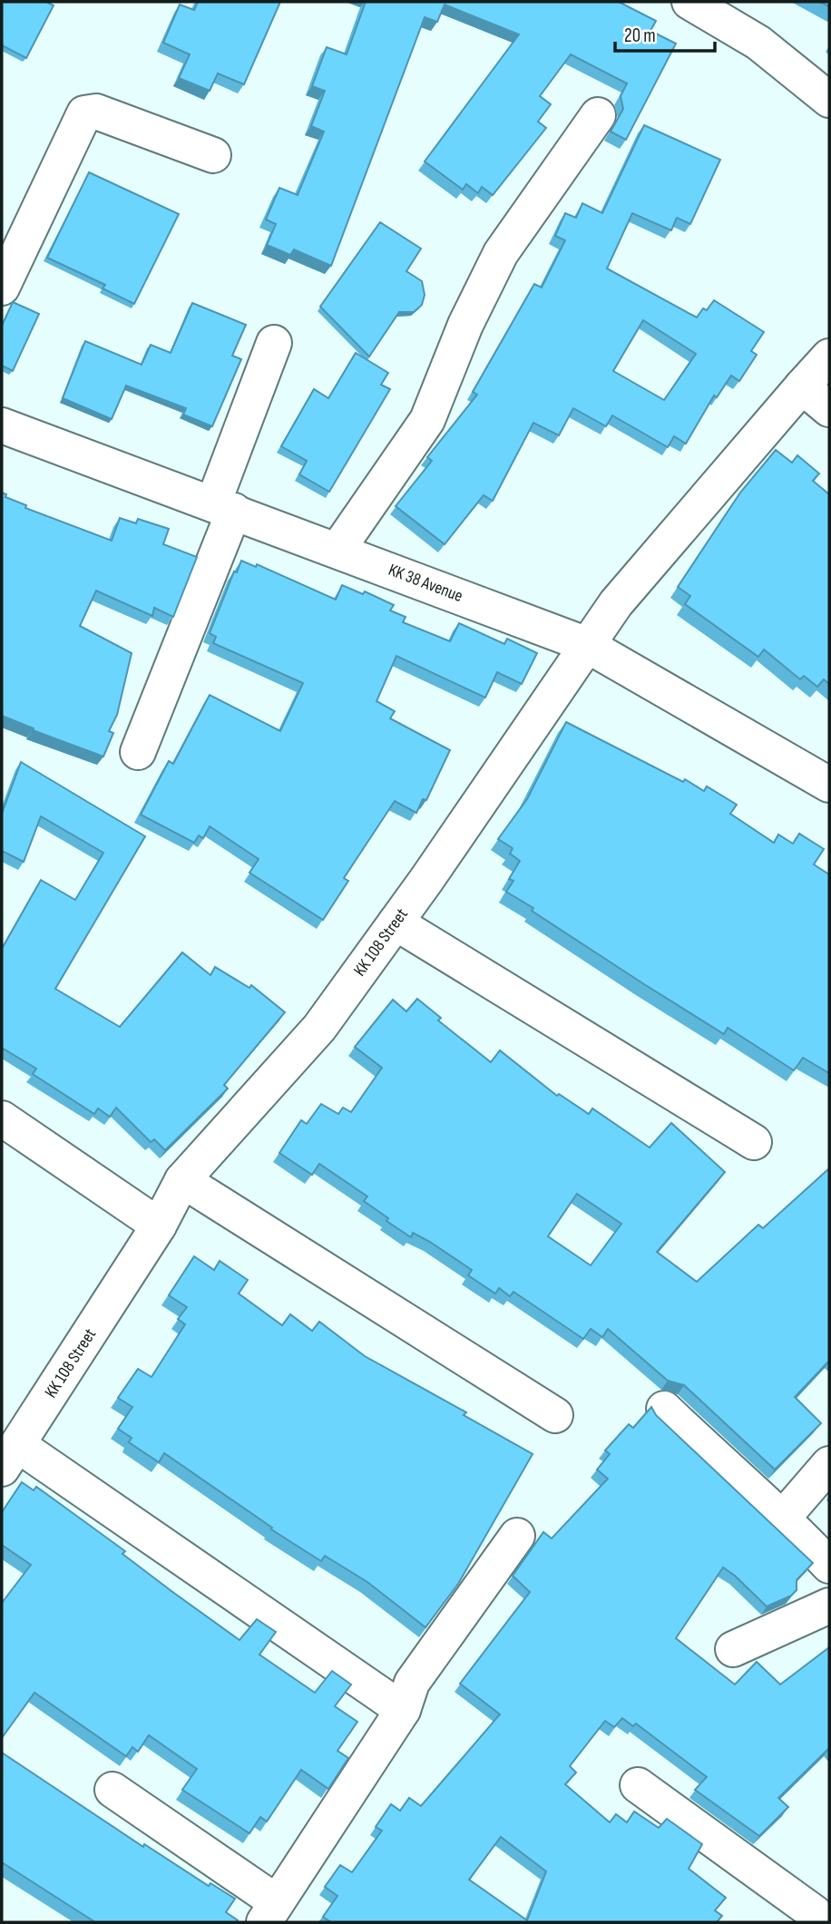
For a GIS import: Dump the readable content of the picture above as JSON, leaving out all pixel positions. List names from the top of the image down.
{
  "streets": {
    "street": ["KK 38 Avenue", "KK 108 Street"]
  },
  "crossings": [
    ["KK 38 Avenue", "KK 108 Street"]
  ],
  "scale_bar": "20 m"
}
